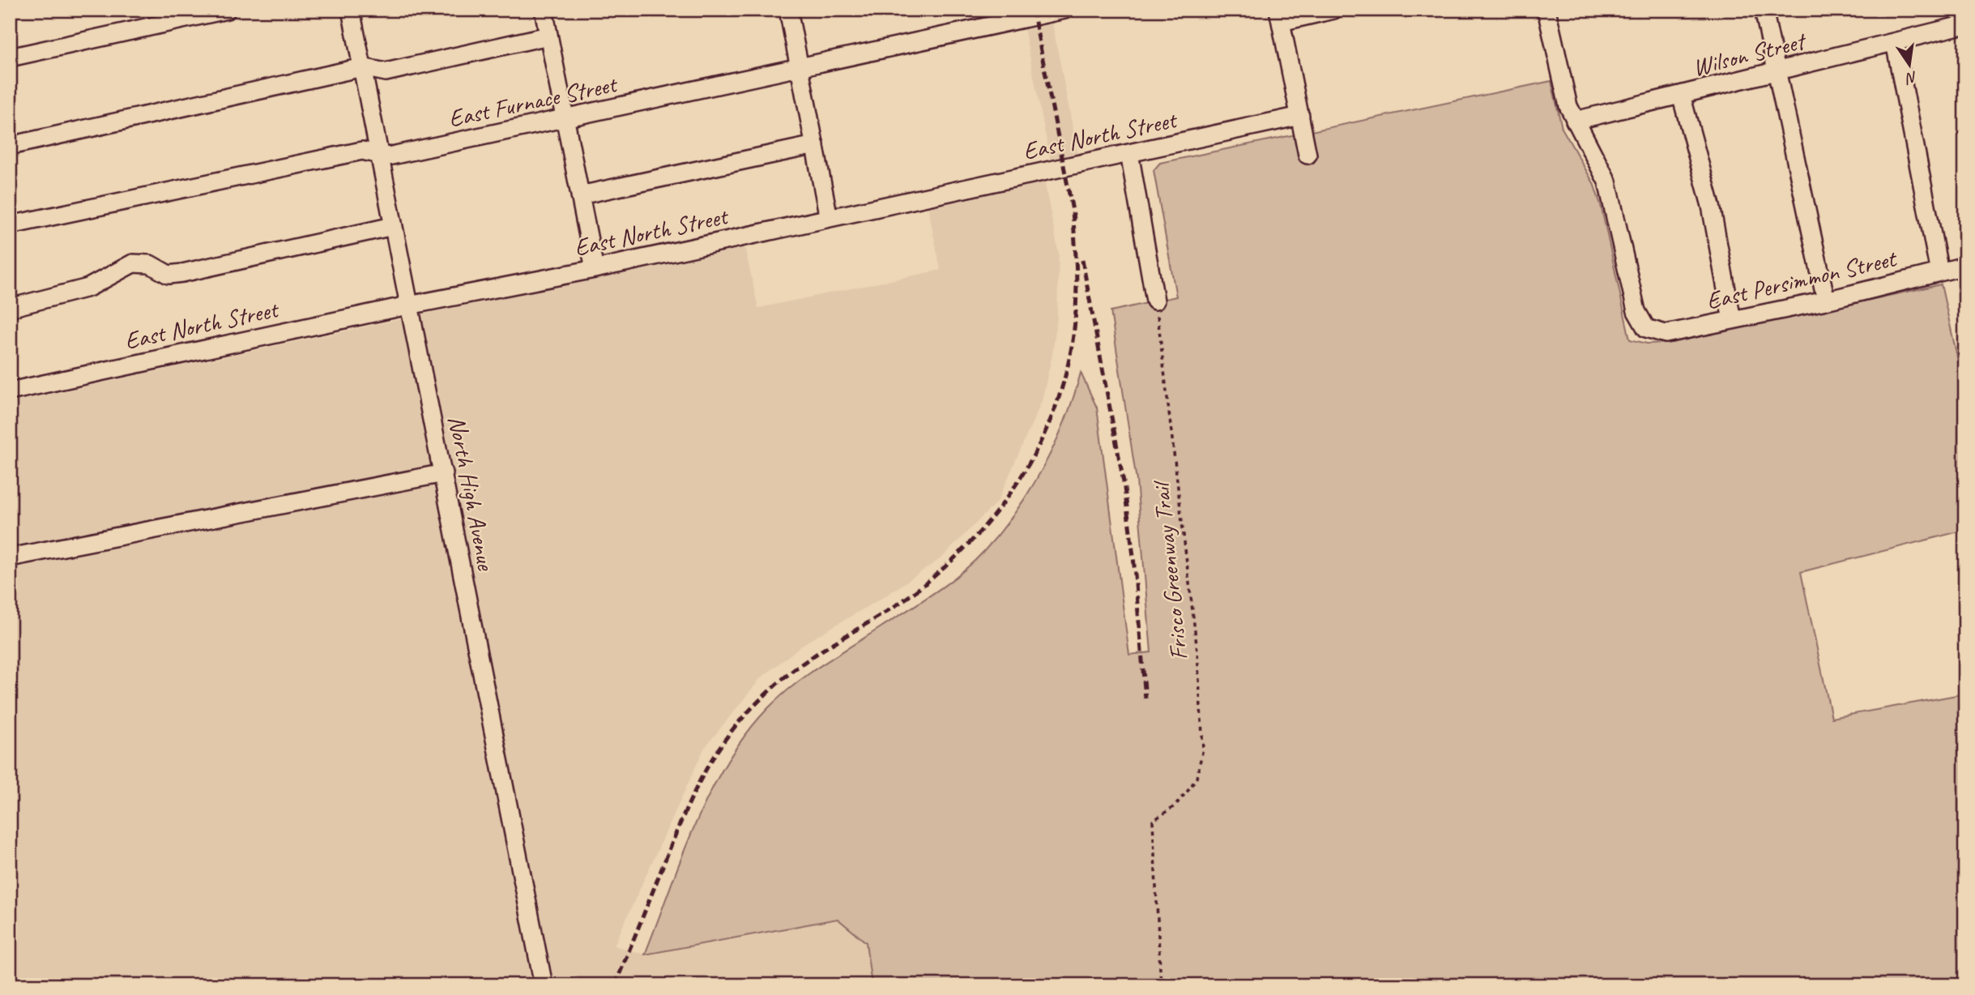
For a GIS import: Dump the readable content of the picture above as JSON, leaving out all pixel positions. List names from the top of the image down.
{
  "streets": {
    "street": [
      "Wilson Street",
      "East Furnace Street",
      "East North Street",
      "East Persimmon Street",
      "North High Avenue"
    ],
    "path": ["Frisco Greenway Trail"]
  },
  "crossings": [
    ["Wilson Street", "East Persimmon Street"],
    ["East Furnace Street", "North High Avenue"],
    ["East North Street", "North High Avenue"]
  ],
  "north": "bottom"
}
